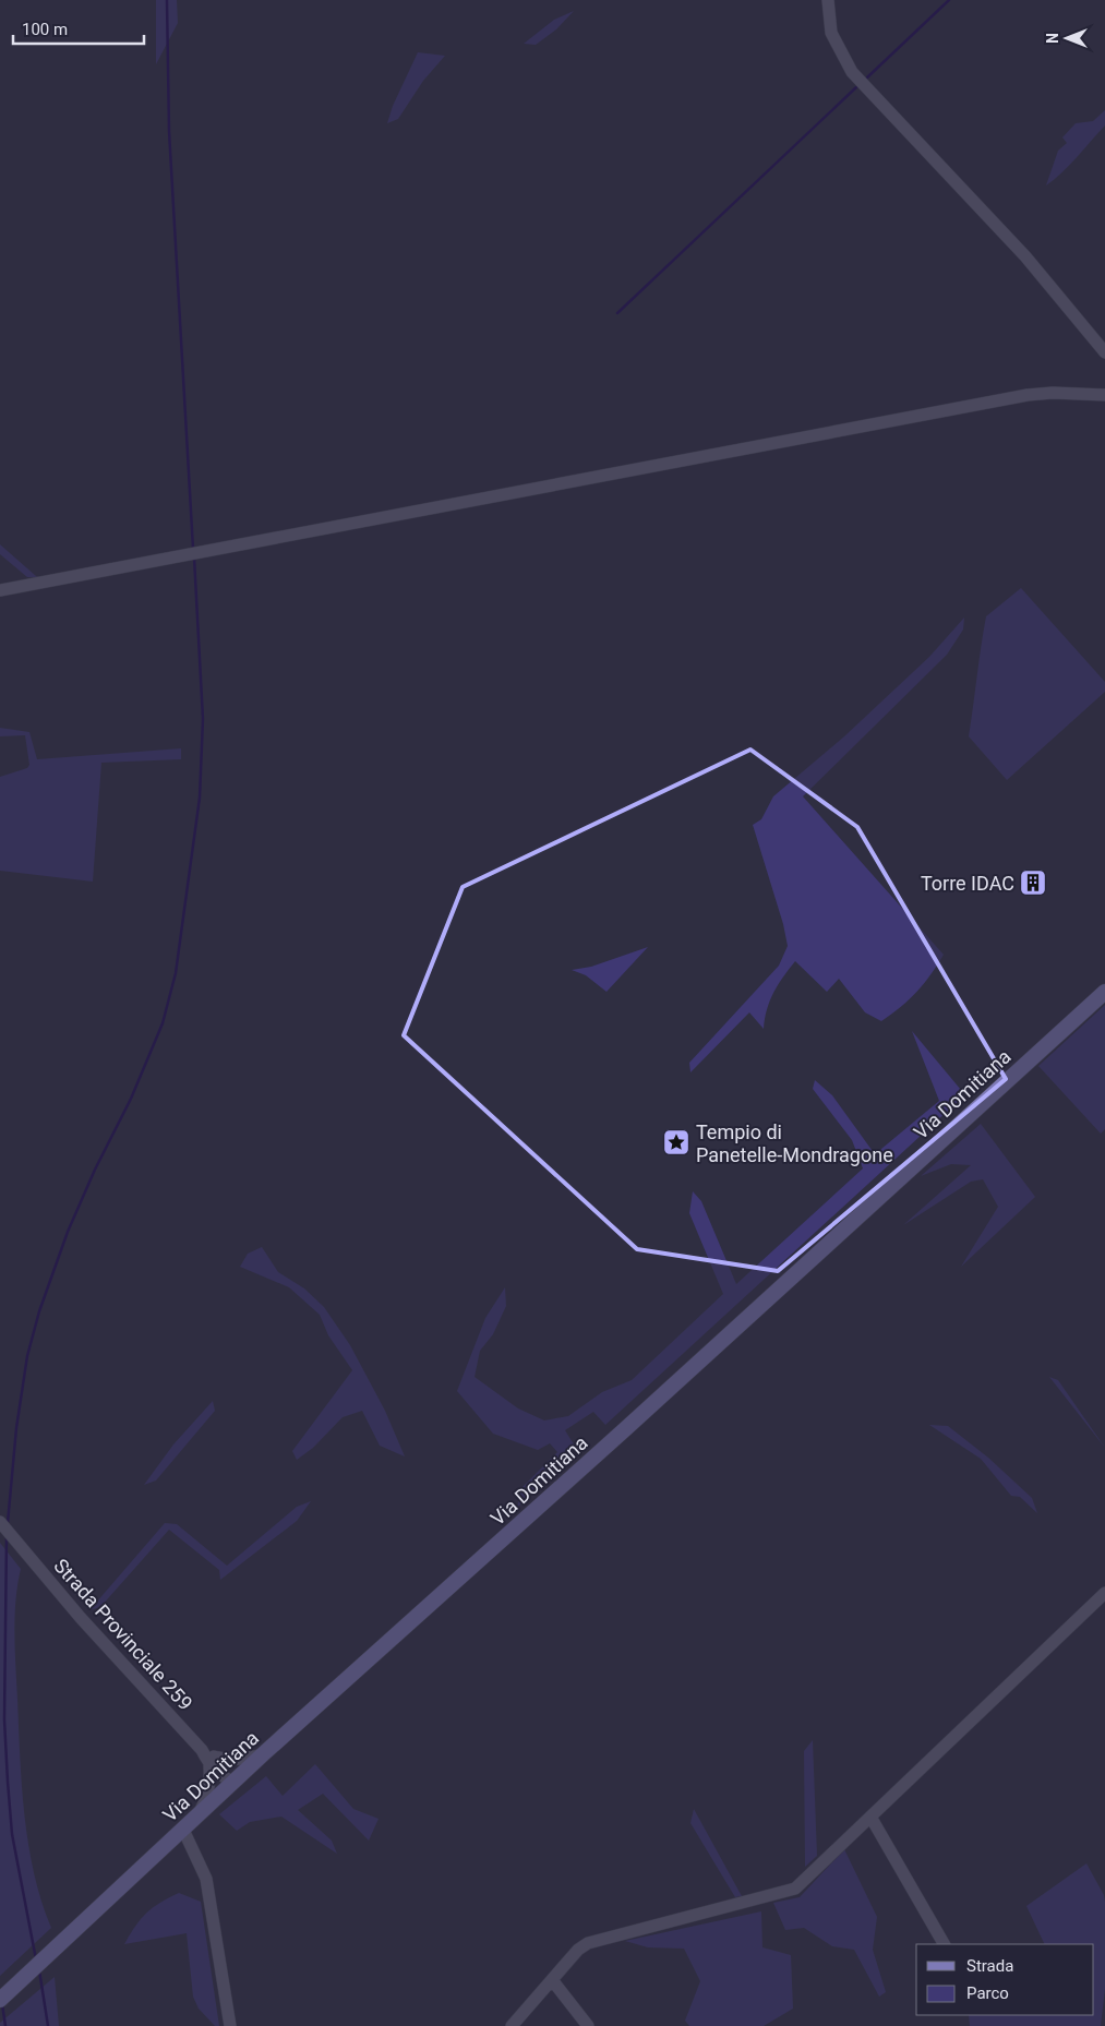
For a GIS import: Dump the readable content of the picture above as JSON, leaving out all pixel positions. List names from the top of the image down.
{
  "streets": {
    "main road": ["Via Domitiana"],
    "street": ["Strada Provinciale 259"]
  },
  "crossings": [
    ["Via Domitiana", "Strada Provinciale 259"]
  ],
  "places": {
    "building": ["Torre IDAC"],
    "place": ["Tempio di Panetelle-Mondragone"]
  },
  "legend": ["Strada", "Parco"],
  "scale_bar": "100 m",
  "north": "left"
}
